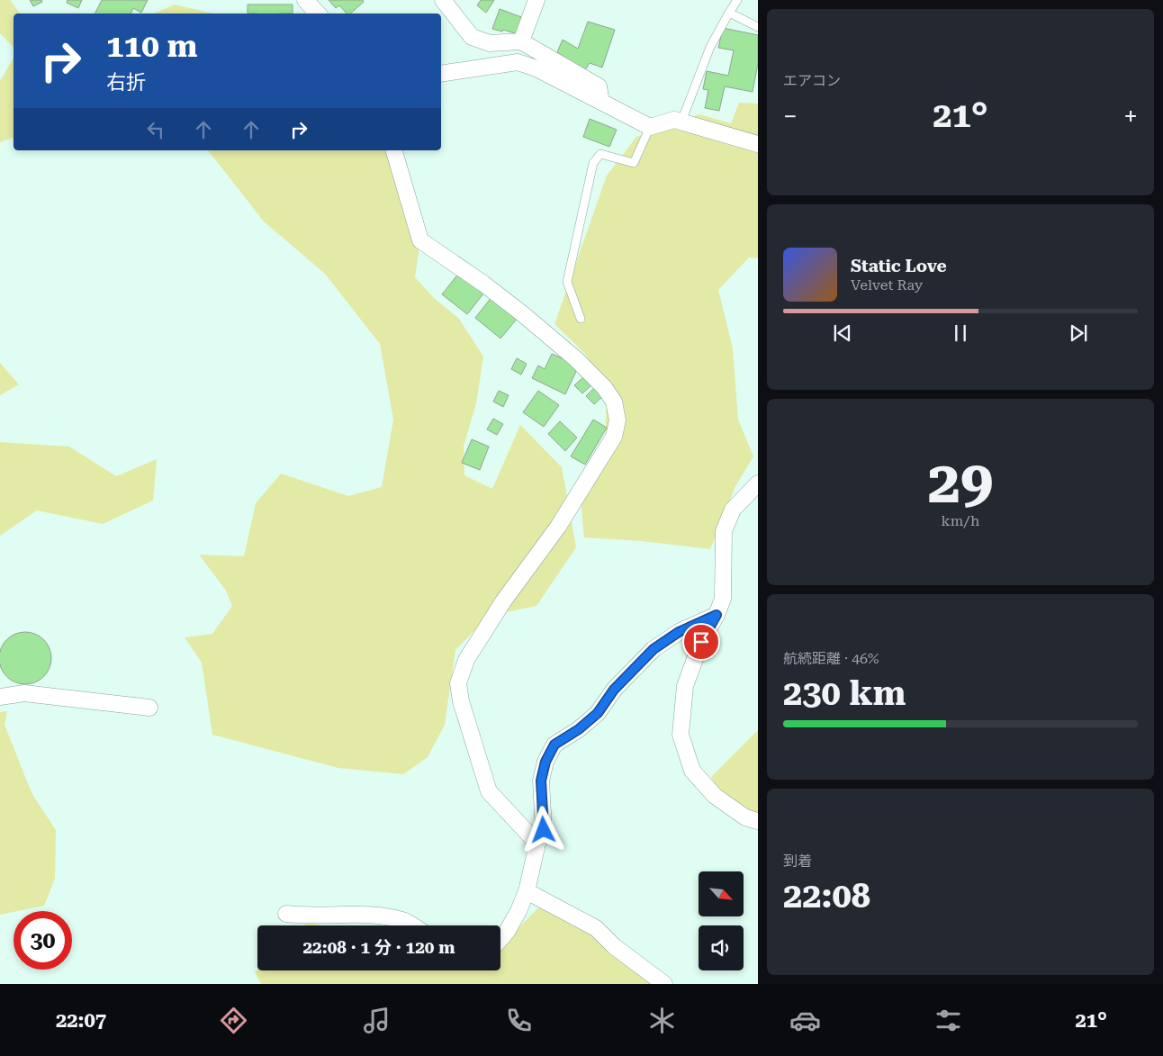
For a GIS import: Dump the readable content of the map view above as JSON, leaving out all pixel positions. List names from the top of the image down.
{
  "north": "bottom right",
  "page": {
    "tile": [
      "エアコン",
      ["29", "km/h"],
      ["航続距離 · 46%", "230 km"],
      ["到着", "22:08"]
    ],
    "turn": ["110 m", "右折"],
    "heat": ["−", "21°", "+"],
    "song": ["Static Love", "Velvet Ray"],
    "limit": "30",
    "trip": "22:08 · 1 分 · 120 m",
    "tabs": ["22:07", "21°"]
  }
}
